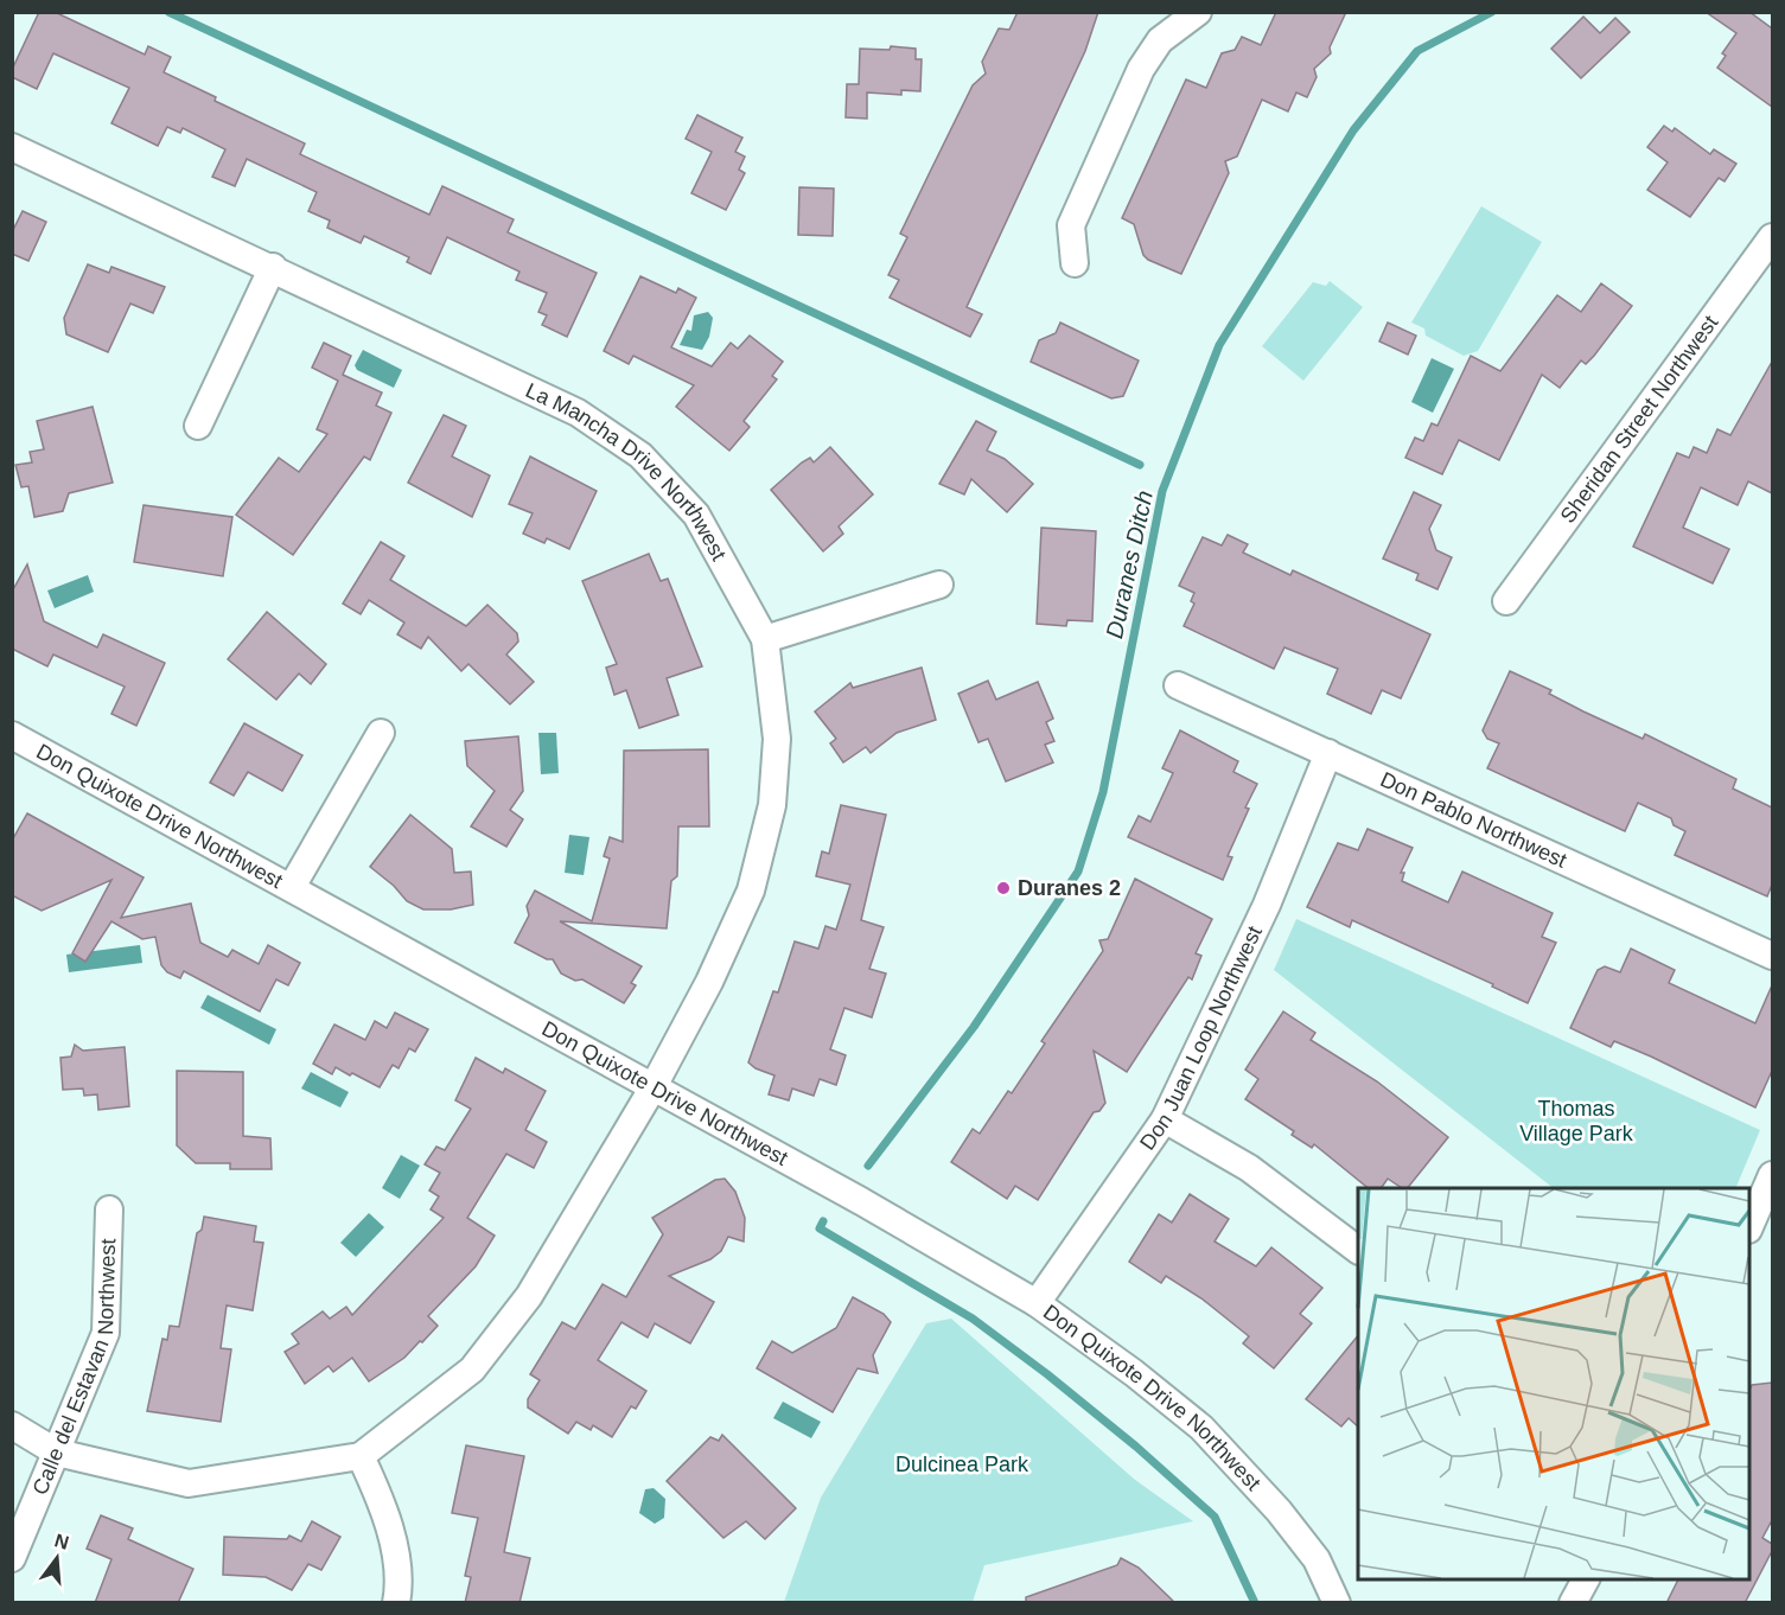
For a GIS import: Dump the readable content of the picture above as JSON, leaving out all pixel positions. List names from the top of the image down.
{
  "streets": {
    "street": [
      "Sheridan Street Northwest",
      "La Mancha Drive Northwest",
      "Don Quixote Drive Northwest",
      "Don Pablo Northwest",
      "Don Juan Loop Northwest",
      "Calle del Estavan Northwest"
    ]
  },
  "crossings": [
    ["La Mancha Drive Northwest", "Don Quixote Drive Northwest"],
    ["Don Quixote Drive Northwest", "Don Juan Loop Northwest"],
    ["Don Pablo Northwest", "Don Juan Loop Northwest"]
  ],
  "water": ["Duranes Ditch"],
  "parks": ["Thomas Village Park", "Dulcinea Park"],
  "places": ["Duranes 2"],
  "north": "top"
}
